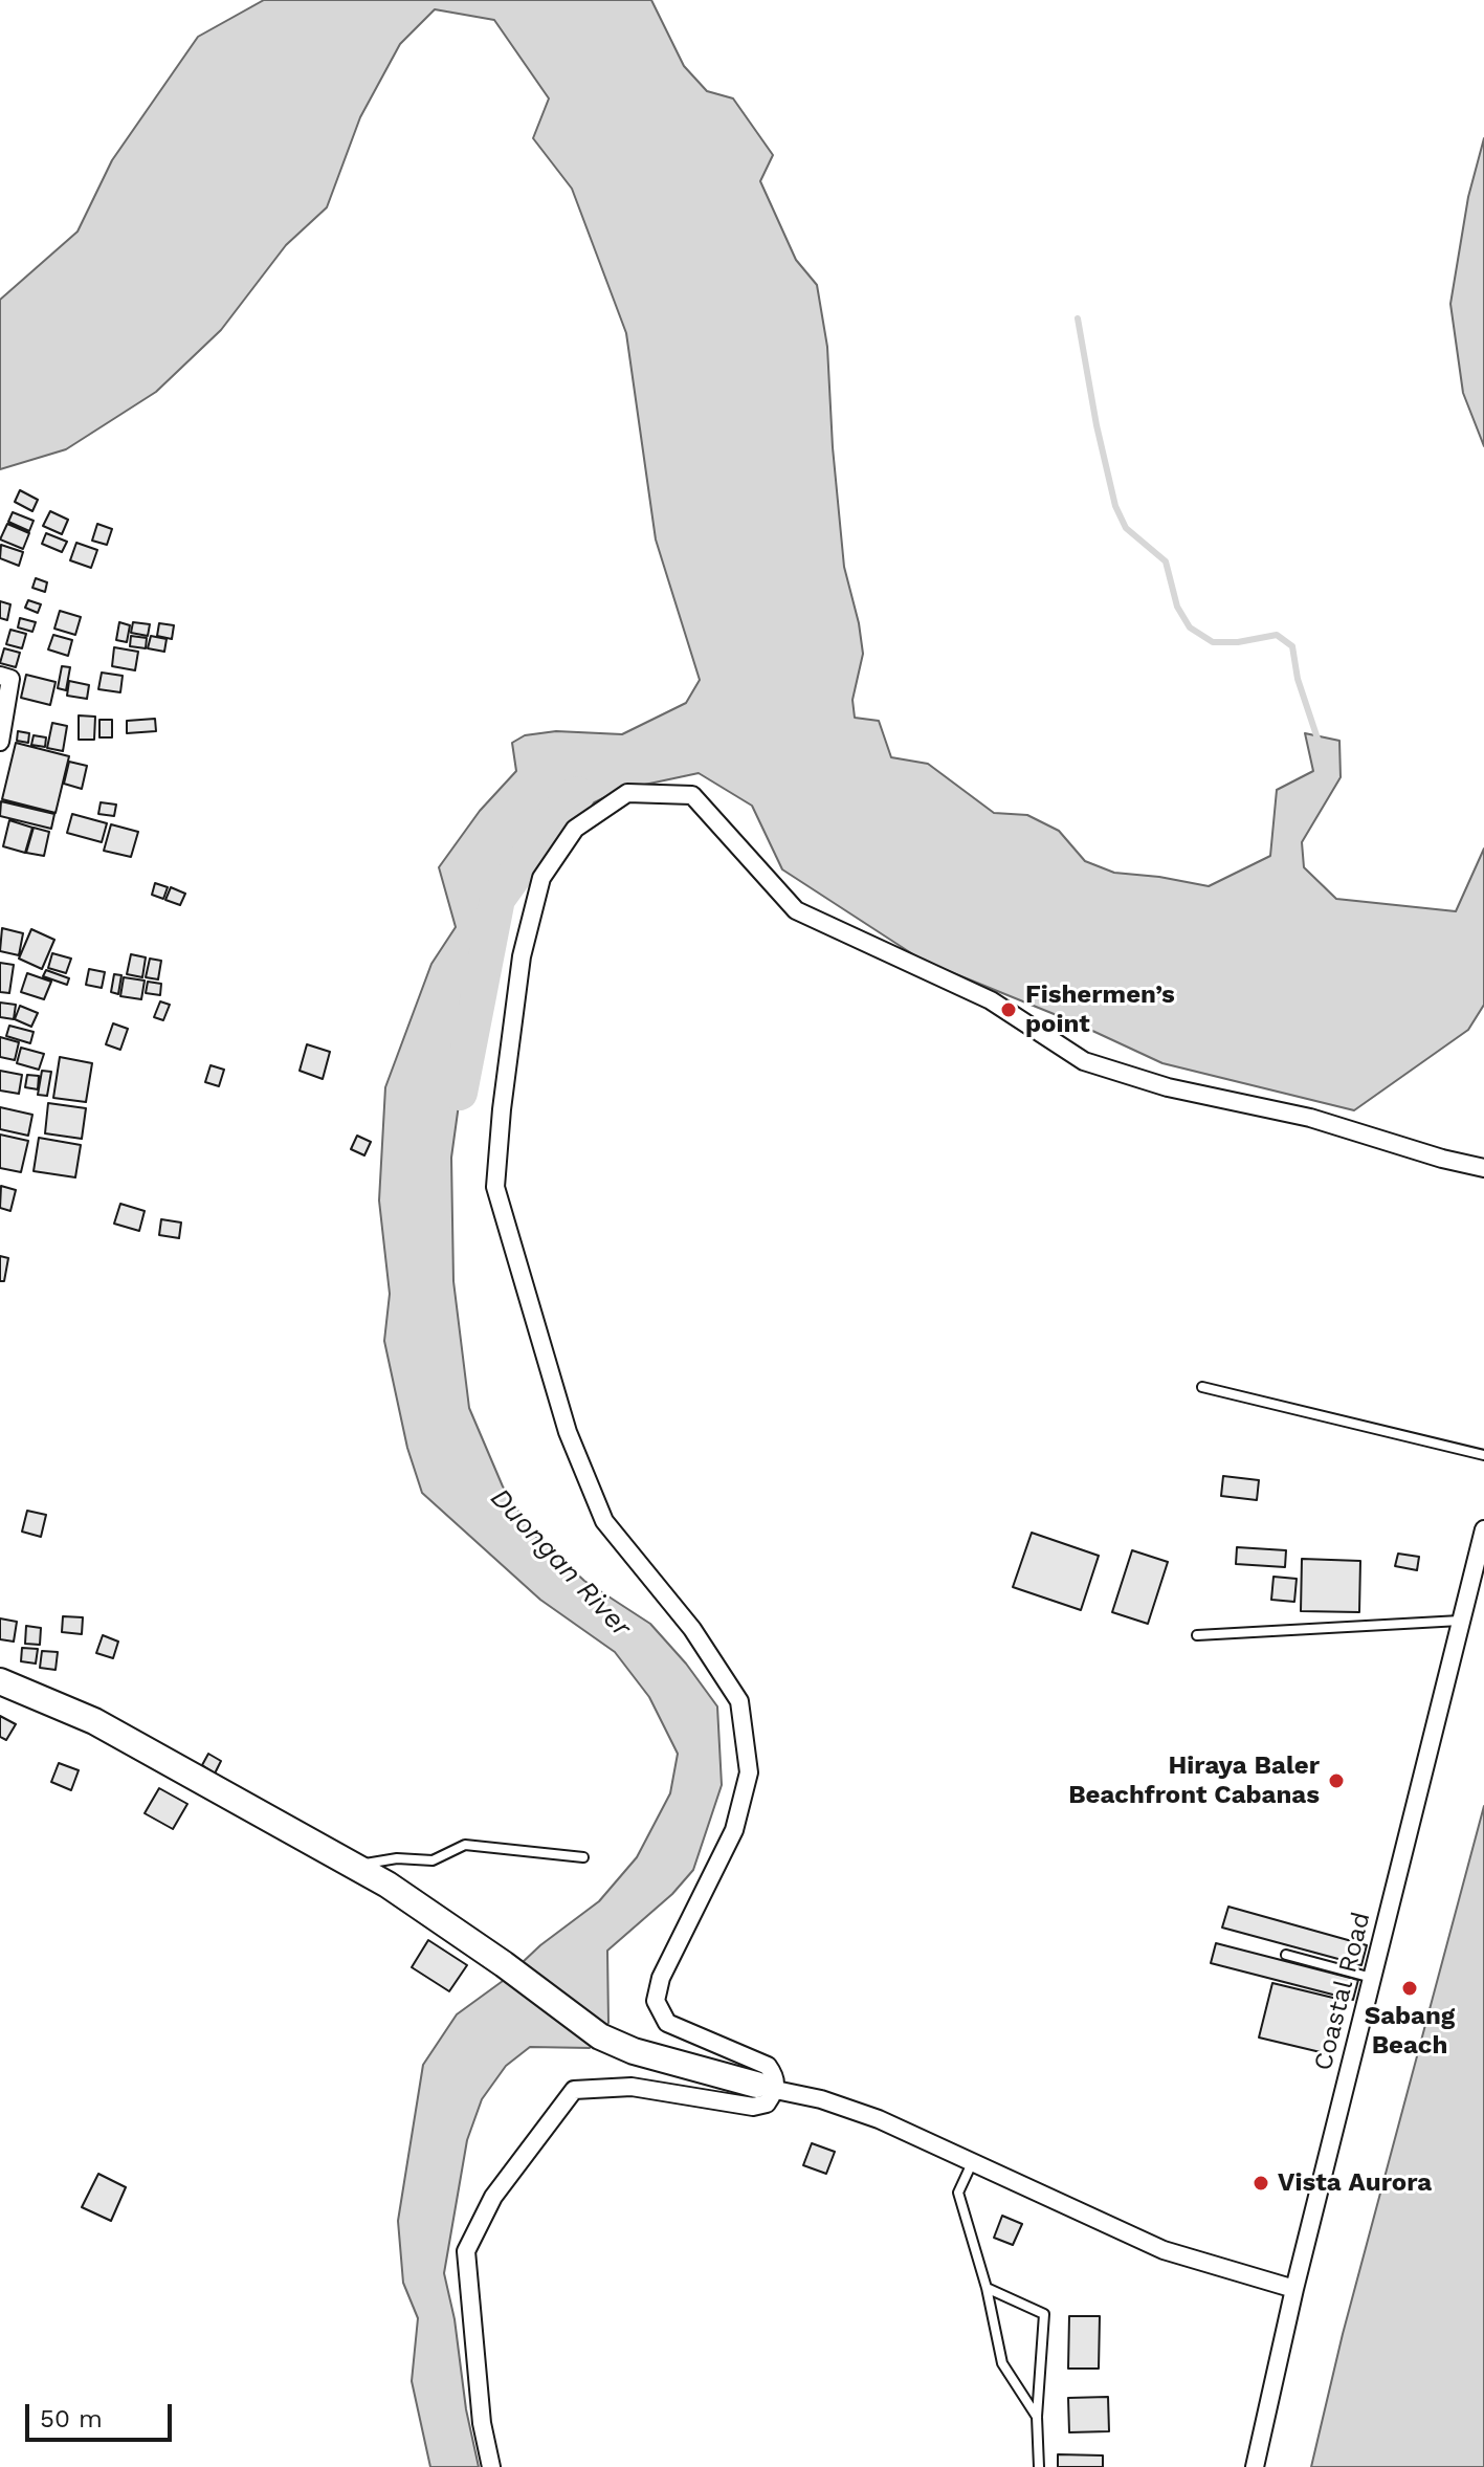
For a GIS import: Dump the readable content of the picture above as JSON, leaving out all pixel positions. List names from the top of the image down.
{
  "streets": {
    "street": ["Coastal Road"]
  },
  "water": ["Duongan River"],
  "places": [
    "Fishermen’s point",
    "Hiraya Baler Beachfront Cabanas",
    "Sabang Beach",
    "Vista Aurora"
  ],
  "scale_bar": "50 m"
}
